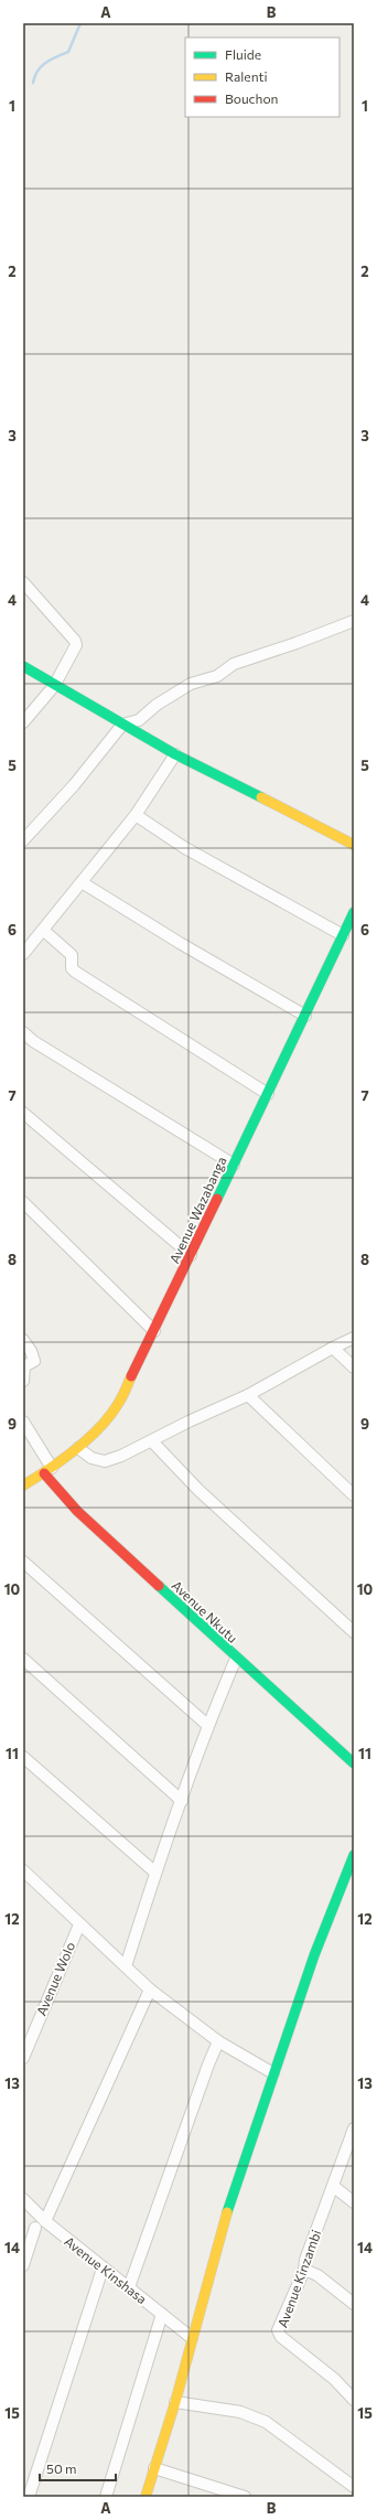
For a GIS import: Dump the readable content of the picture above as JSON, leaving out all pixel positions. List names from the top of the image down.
{
  "streets": {
    "main road": ["Avenue Wazabanga", "Avenue Nkutu"],
    "street": ["Avenue Wolo", "Avenue Kinshasa", "Avenue Kinzambi"]
  },
  "crossings": [
    ["Avenue Wazabanga", "Avenue Nkutu"]
  ],
  "legend": ["Fluide", "Ralenti", "Bouchon"],
  "scale_bar": "50 m",
  "grid": {
    "columns": ["A", "B"],
    "rows": [
      "1",
      "2",
      "3",
      "4",
      "5",
      "6",
      "7",
      "8",
      "9",
      "10",
      "11",
      "12",
      "13",
      "14",
      "15"
    ]
  }
}
